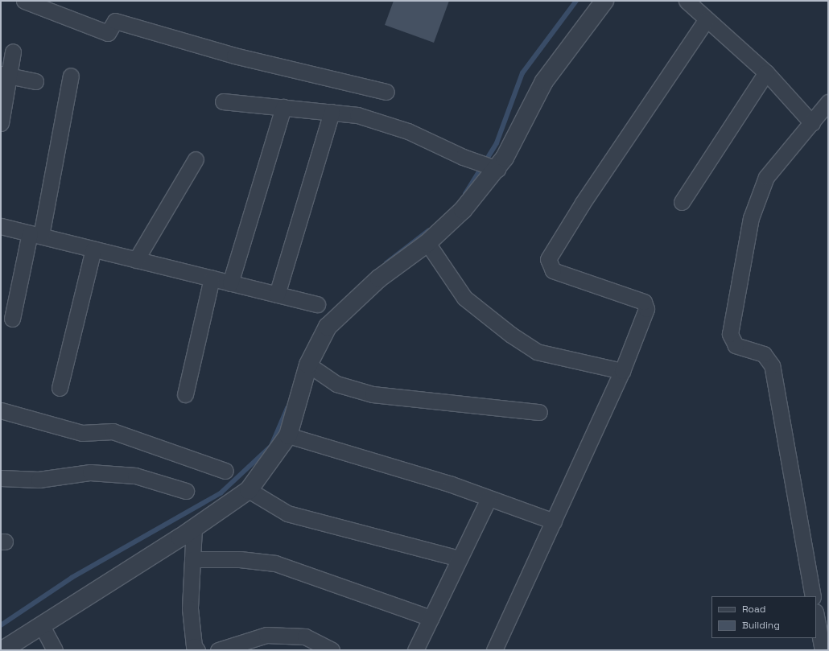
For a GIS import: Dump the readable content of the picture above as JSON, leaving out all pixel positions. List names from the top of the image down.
{
  "legend": ["Road", "Building"]
}
